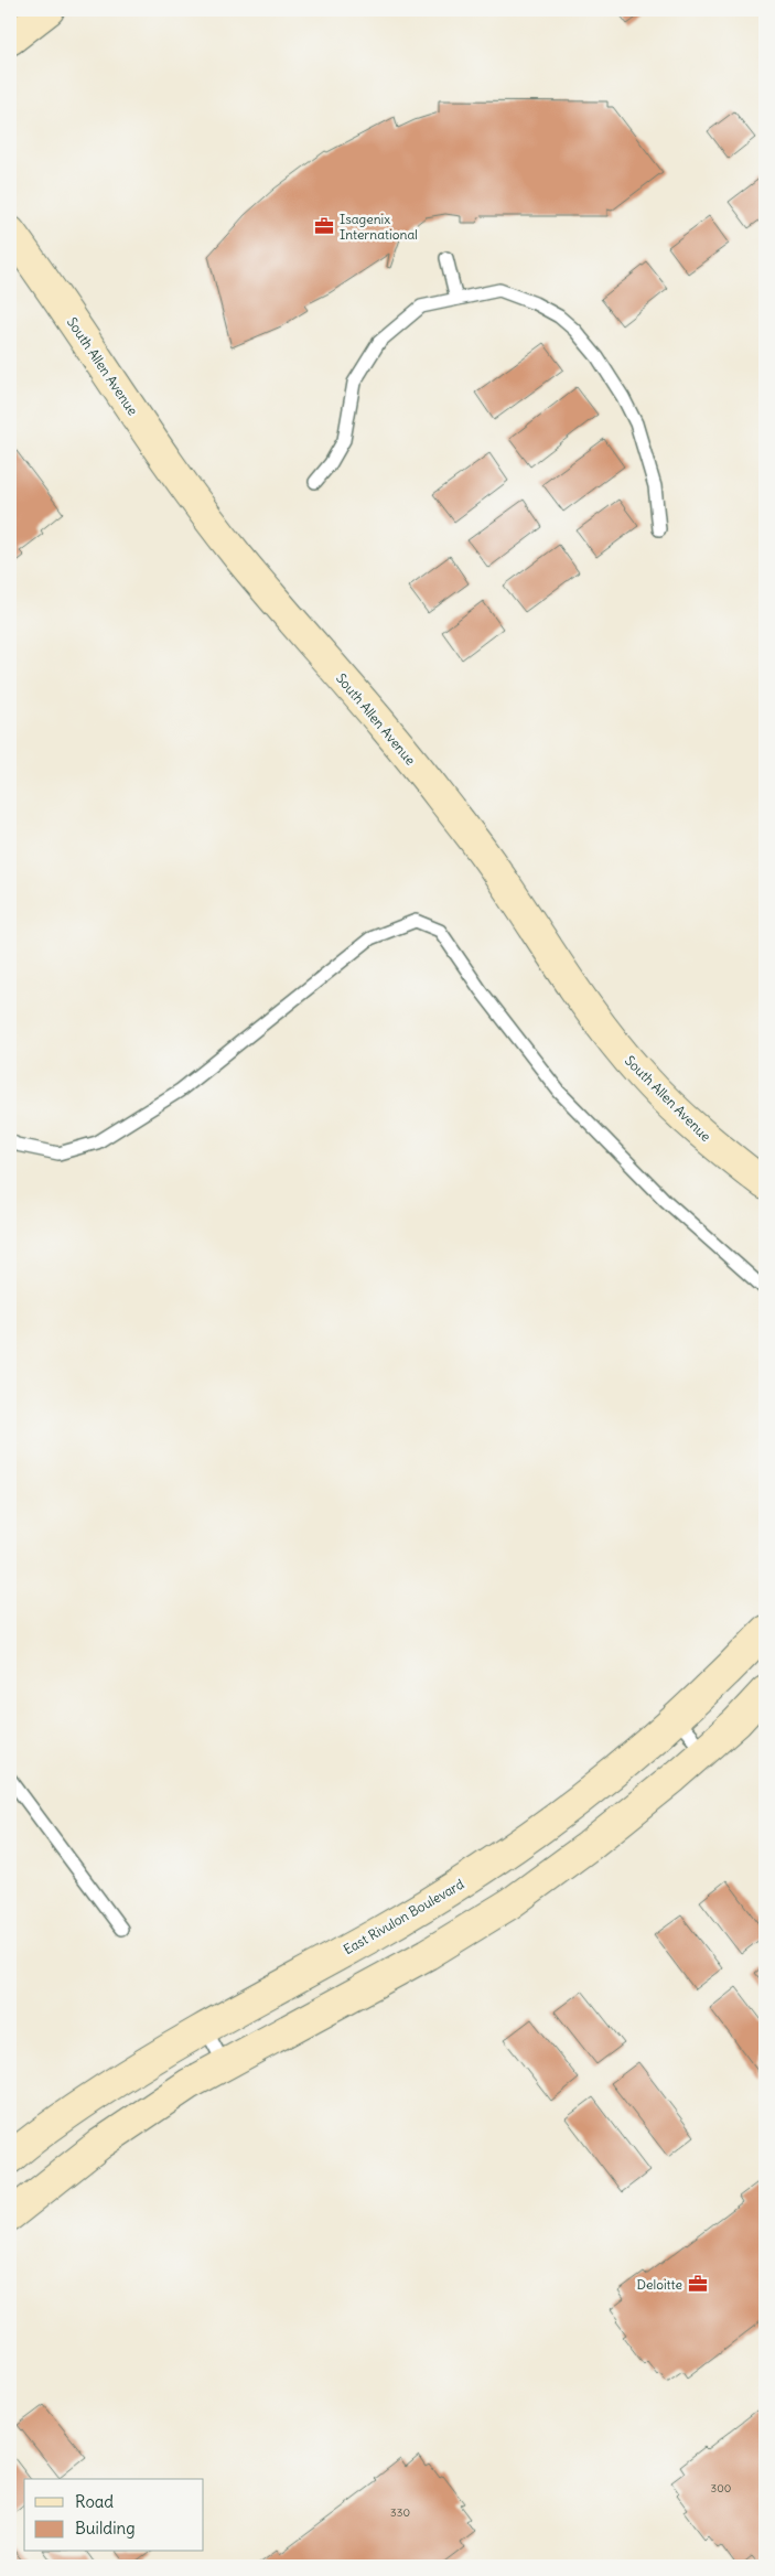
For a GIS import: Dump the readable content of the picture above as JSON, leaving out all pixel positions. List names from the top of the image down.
{
  "streets": {
    "street": ["South Allen Avenue", "East Rivulon Boulevard"]
  },
  "places": {
    "office": ["Isagenix International", "Deloitte"]
  },
  "house_numbers": ["300", "330"],
  "legend": ["Road", "Building"]
}
